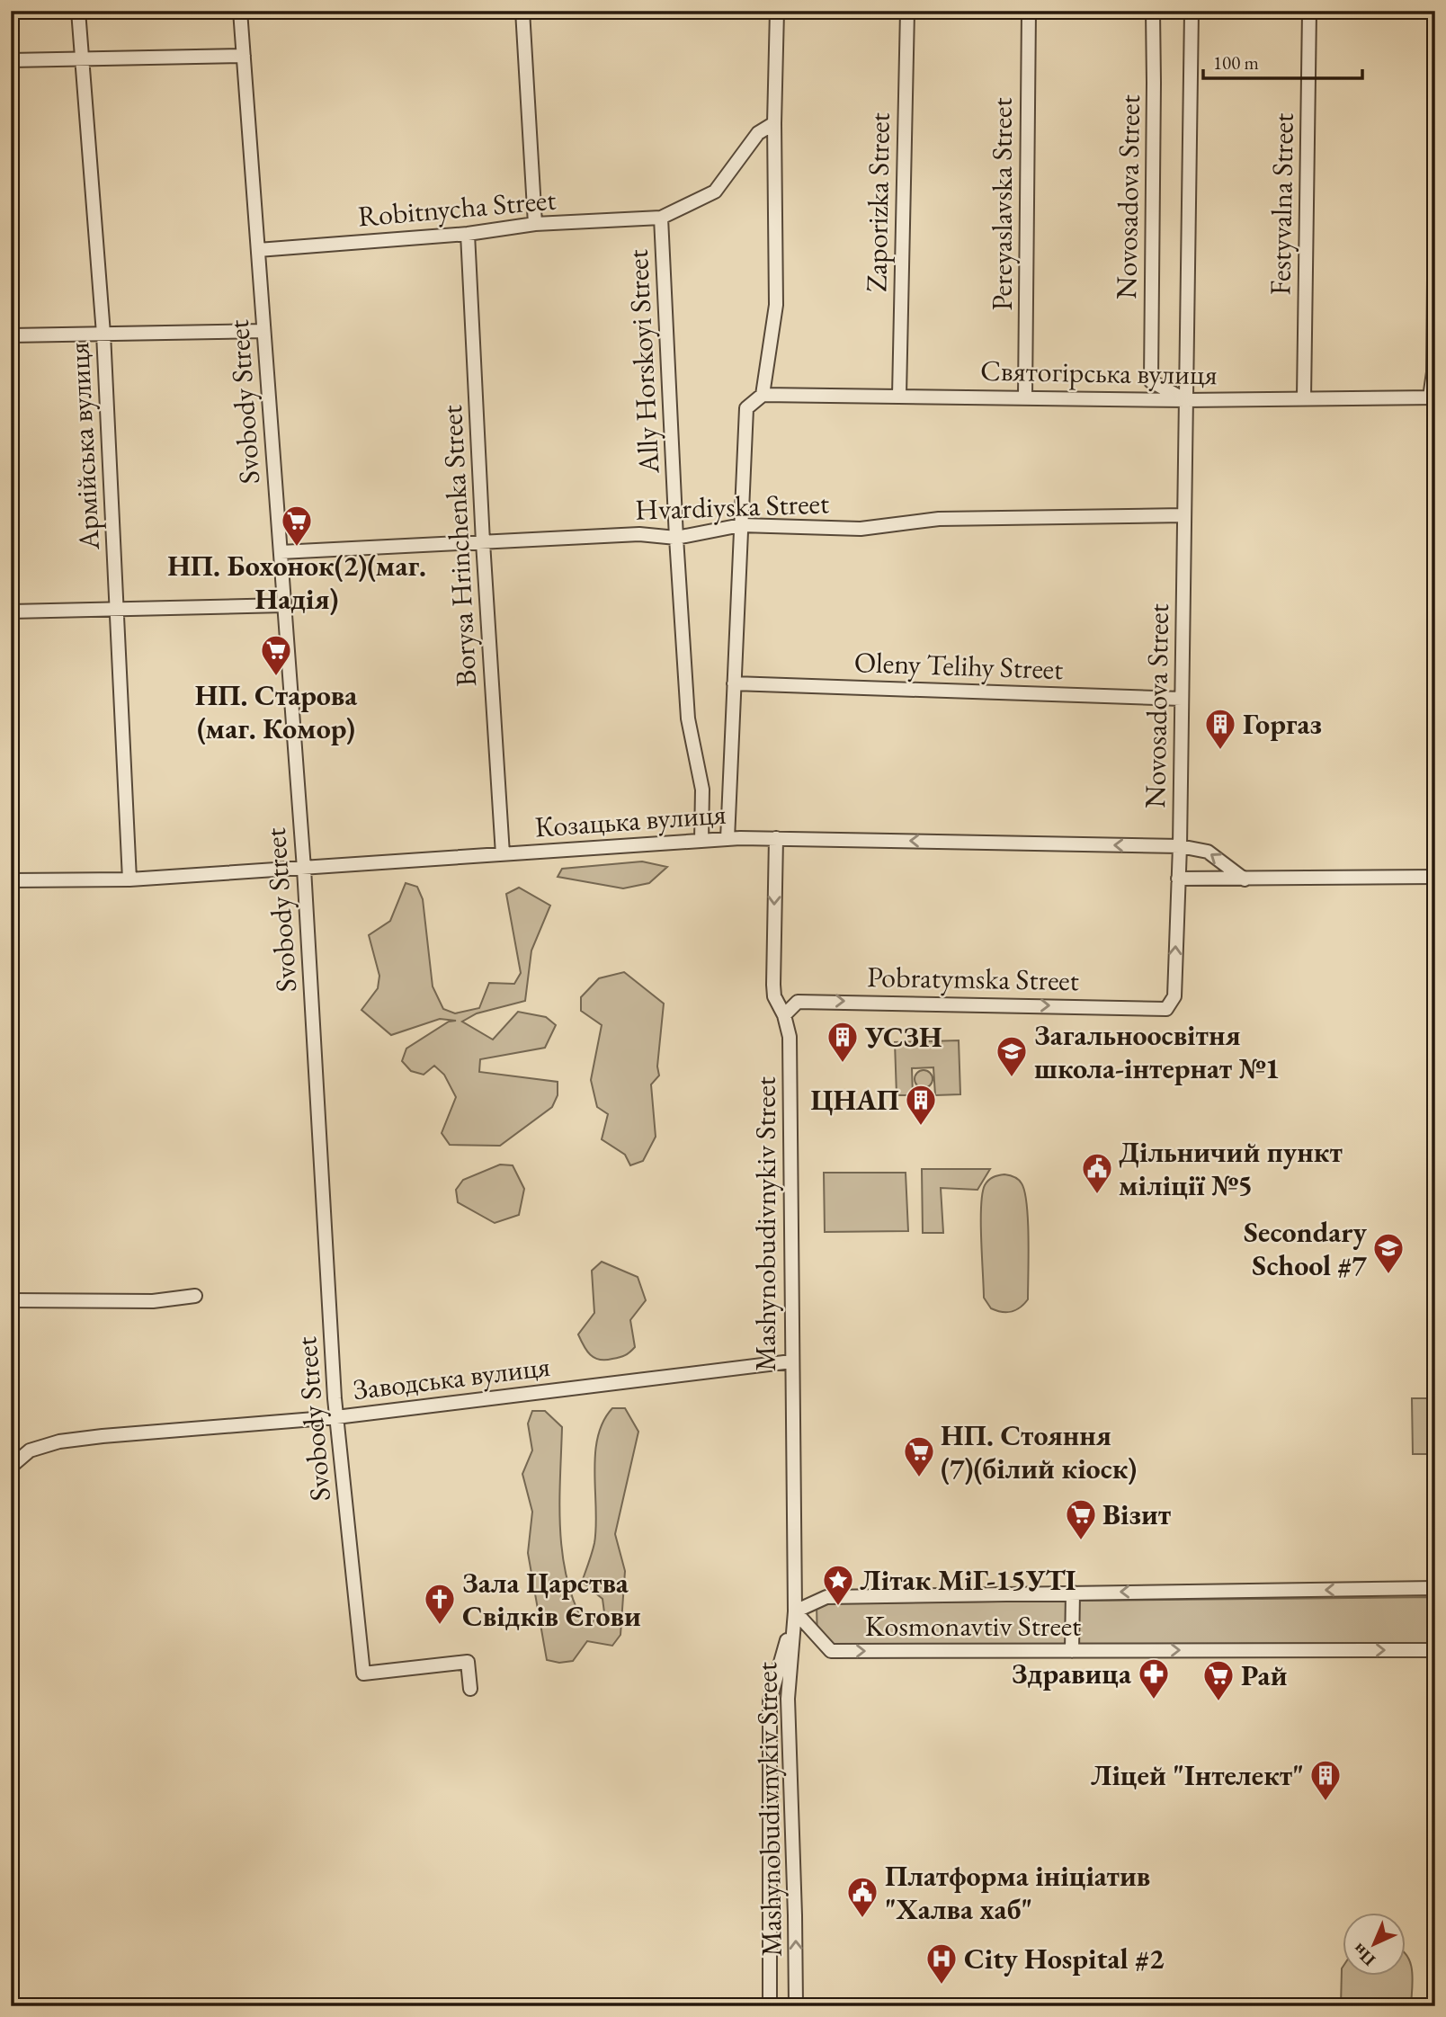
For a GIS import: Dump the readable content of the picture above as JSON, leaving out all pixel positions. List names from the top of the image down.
{
  "streets": {
    "street": [
      "Novosadova Street",
      "Zaporizka Street",
      "Pereyaslavska Street",
      "Festyvalna Street",
      "Robitnycha Street",
      "Ally Horskoyi Street",
      "Святогірська вулиця",
      "Svobody Street",
      "Армійська вулиця",
      "Hvardiyska Street",
      "Borysa Hrinchenka Street",
      "Oleny Telihy Street",
      "Козацька вулиця",
      "Pobratymska Street",
      "Mashynobudivnykiv Street",
      "Заводська вулиця",
      "Kosmonavtiv Street"
    ]
  },
  "crossings": [
    ["Novosadova Street", "Святогірська вулиця"],
    ["Novosadova Street", "Hvardiyska Street"],
    ["Novosadova Street", "Oleny Telihy Street"],
    ["Novosadova Street", "Козацька вулиця"],
    ["Novosadova Street", "Pobratymska Street"],
    ["Zaporizka Street", "Святогірська вулиця"],
    ["Pereyaslavska Street", "Святогірська вулиця"],
    ["Festyvalna Street", "Святогірська вулиця"],
    ["Robitnycha Street", "Ally Horskoyi Street"],
    ["Robitnycha Street", "Svobody Street"],
    ["Robitnycha Street", "Borysa Hrinchenka Street"],
    ["Ally Horskoyi Street", "Hvardiyska Street"],
    ["Ally Horskoyi Street", "Козацька вулиця"],
    ["Svobody Street", "Hvardiyska Street"],
    ["Svobody Street", "Козацька вулиця"],
    ["Svobody Street", "Заводська вулиця"],
    ["Армійська вулиця", "Козацька вулиця"],
    ["Hvardiyska Street", "Borysa Hrinchenka Street"],
    ["Borysa Hrinchenka Street", "Козацька вулиця"],
    ["Козацька вулиця", "Mashynobudivnykiv Street"],
    ["Pobratymska Street", "Mashynobudivnykiv Street"],
    ["Mashynobudivnykiv Street", "Заводська вулиця"],
    ["Mashynobudivnykiv Street", "Kosmonavtiv Street"]
  ],
  "one_way": ["Козацька вулиця", "Pobratymska Street"],
  "places": {
    "supermarket": [
      "НП. Бохонок(2)(маг. Надія)",
      "НП. Старова (маг. Комор)",
      "НП. Стояння (7)(білий кіоск)",
      "Візит",
      "Рай"
    ],
    "building": [
      "Горгаз",
      "УСЗН",
      "ЦНАП",
      "Ліцей \"Інтелект\""
    ],
    "school or university": ["Загальноосвітня школа-інтернат №1", "Secondary School #7"],
    "public building": ["Дільничий пункт міліції №5", "Платформа ініціатив \"Халва хаб\""],
    "place": ["Літак МіГ-15УТІ"],
    "church": ["Зала Царства Свідків Єгови"],
    "pharmacy": ["Здравица"],
    "hospital": ["City Hospital #2"]
  },
  "scale_bar": "100 m",
  "north": "bottom left"
}
